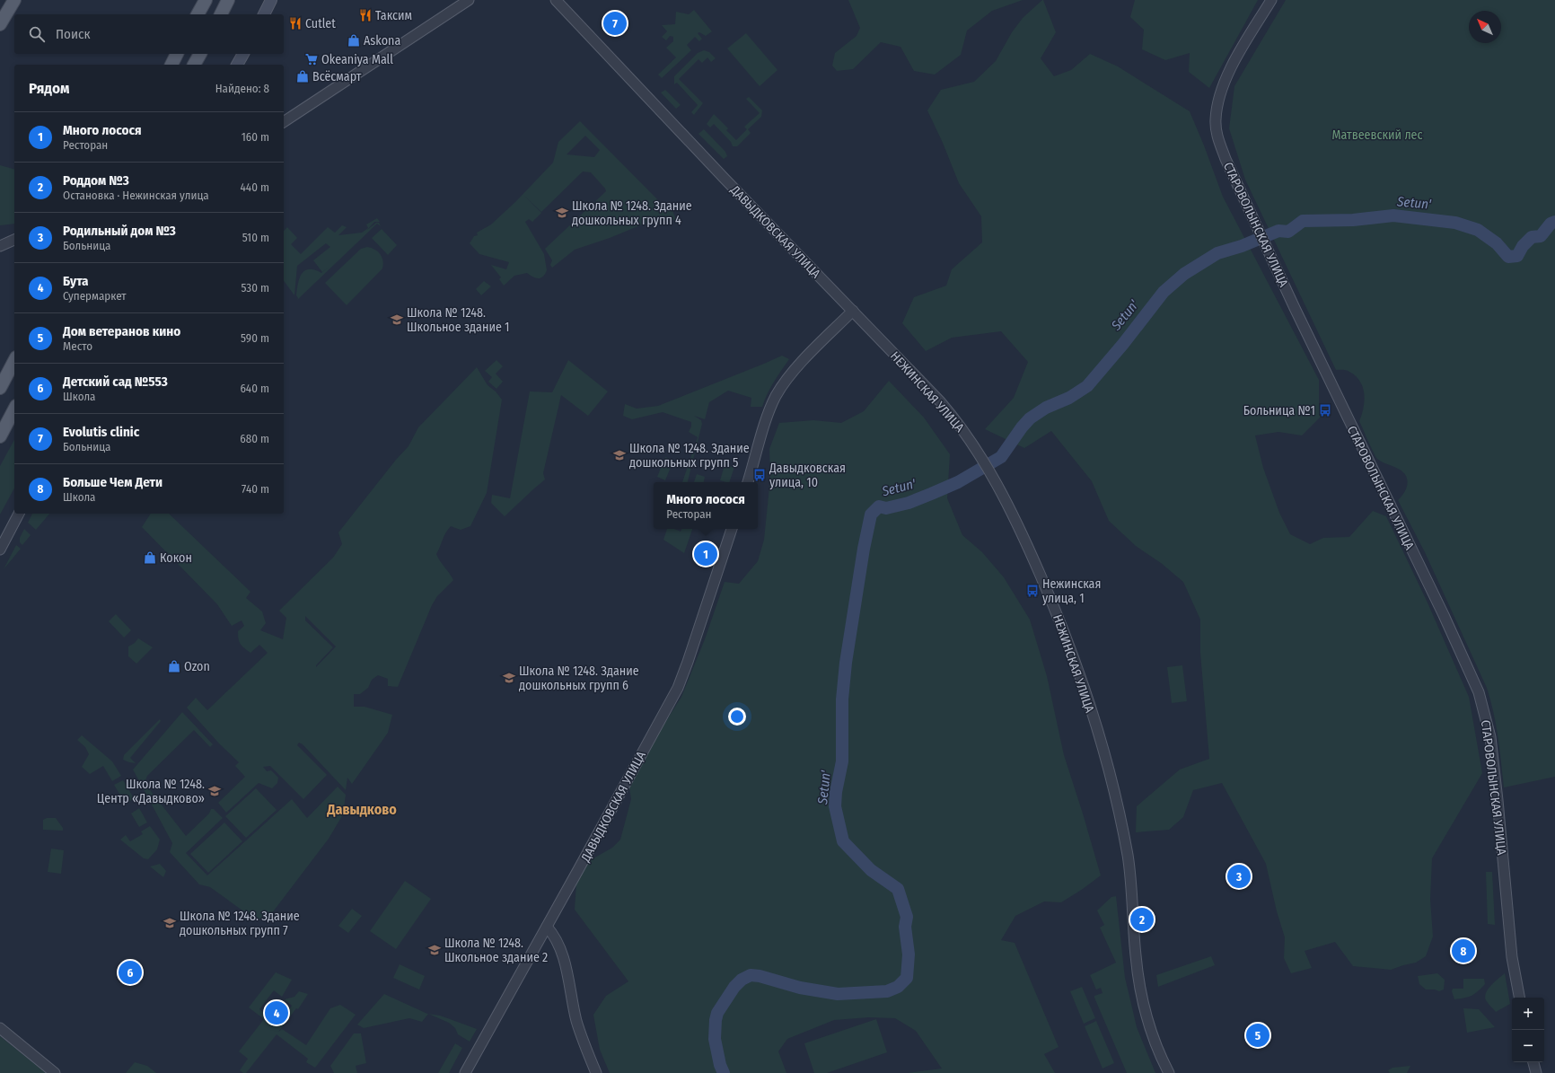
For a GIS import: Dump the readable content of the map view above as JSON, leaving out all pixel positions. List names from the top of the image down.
{
  "streets": {
    "street": ["СТАРОВОЛЫНСКАЯ УЛИЦА", "ДАВЫДКОВСКАЯ УЛИЦА", "НЕЖИНСКАЯ УЛИЦА"]
  },
  "crossings": [
    ["ДАВЫДКОВСКАЯ УЛИЦА", "НЕЖИНСКАЯ УЛИЦА"]
  ],
  "districts": ["Давыдково"],
  "water": ["Setun'"],
  "parks": ["Матвеевский лес"],
  "places": {
    "restaurant": ["Таксим", "Cutlet"],
    "shop": [
      "Askona",
      "Всёсмарт",
      "Кокон",
      "Ozon"
    ],
    "supermarket": ["Okeaniya Mall"],
    "school or university": [
      "Школа № 1248. Здание дошкольных групп 4",
      "Школа № 1248. Школьное здание 1",
      "Школа № 1248. Здание дошкольных групп 5",
      "Школа № 1248. Здание дошкольных групп 6",
      "Школа № 1248. Центр «Давыдково»",
      "Школа № 1248. Здание дошкольных групп 7",
      "Школа № 1248. Школьное здание 2"
    ],
    "bus stop": ["Больница №1", "Давыдковская улица, 10", "Нежинская улица, 1"]
  },
  "north": "top left",
  "page": {
    "pins": [
      "7",
      "1",
      "3",
      "2",
      "8",
      "6",
      "4",
      "5"
    ],
    "search": "Поиск",
    "heading": ["Рядом", "Найдено: 8"],
    "list": [
      {
        "mark": "1",
        "name": "Много лосося",
        "note": "Ресторан",
        "value": "160 m"
      },
      {
        "mark": "2",
        "name": "Роддом №3",
        "note": "Остановка · Нежинская улица",
        "value": "440 m"
      },
      {
        "mark": "3",
        "name": "Родильный дом №3",
        "note": "Больница",
        "value": "510 m"
      },
      {
        "mark": "4",
        "name": "Бута",
        "note": "Супермаркет",
        "value": "530 m"
      },
      {
        "mark": "5",
        "name": "Дом ветеранов кино",
        "note": "Место",
        "value": "590 m"
      },
      {
        "mark": "6",
        "name": "Детский сад №553",
        "note": "Школа",
        "value": "640 m"
      },
      {
        "mark": "7",
        "name": "Evolutis clinic",
        "note": "Больница",
        "value": "680 m"
      },
      {
        "mark": "8",
        "name": "Больше Чем Дети",
        "note": "Школа",
        "value": "740 m"
      }
    ],
    "popup": ["Много лосося", "Ресторан"],
    "map_buttons": ["+", "−"]
  }
}
